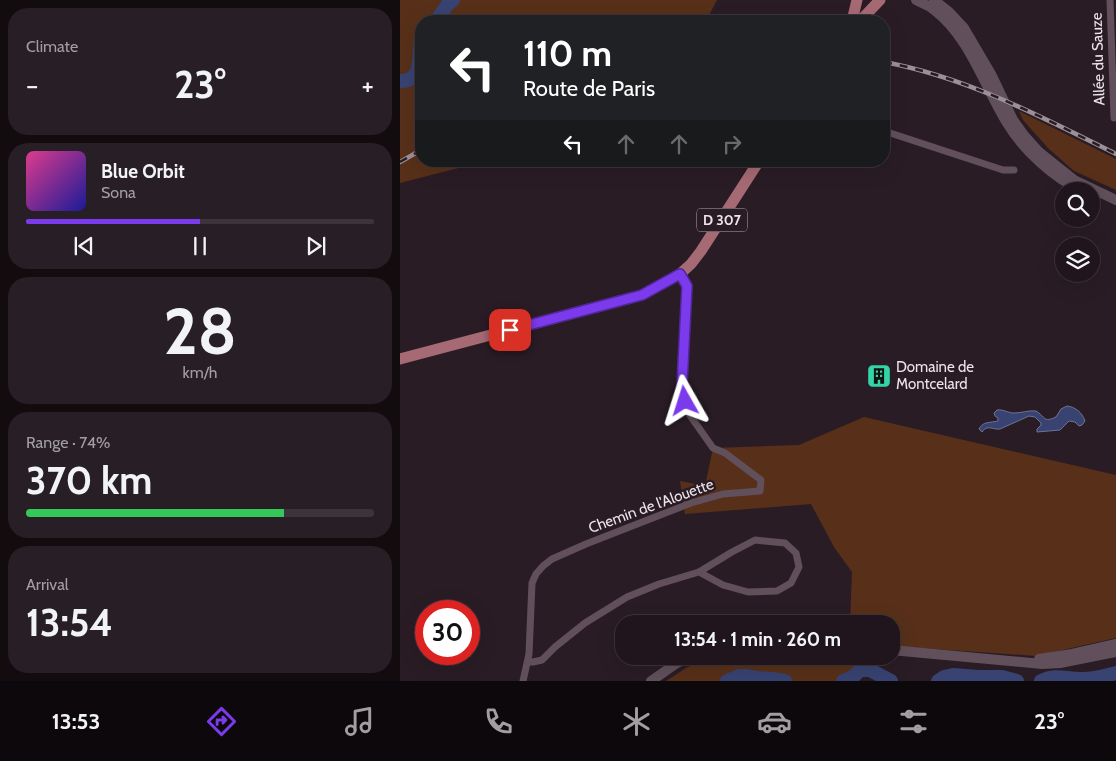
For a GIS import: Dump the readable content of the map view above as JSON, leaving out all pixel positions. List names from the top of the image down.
{
  "streets": {
    "main road": ["D 307"],
    "street": ["Allée du Sauze", "Chemin de l'Alouette"]
  },
  "crossings": [
    ["D 307", "Chemin de l'Alouette"]
  ],
  "places": {
    "building": ["Domaine de Montcelard"]
  },
  "page": {
    "tile": [
      "Climate",
      ["28", "km/h"],
      ["Range · 74%", "370 km"],
      ["Arrival", "13:54"]
    ],
    "turn": ["110 m", "Route de Paris"],
    "heat": ["−", "23°", "+"],
    "song": ["Blue Orbit", "Sona"],
    "limit": "30",
    "trip": "13:54 · 1 min · 260 m",
    "tabs": ["13:53", "23°"]
  }
}
